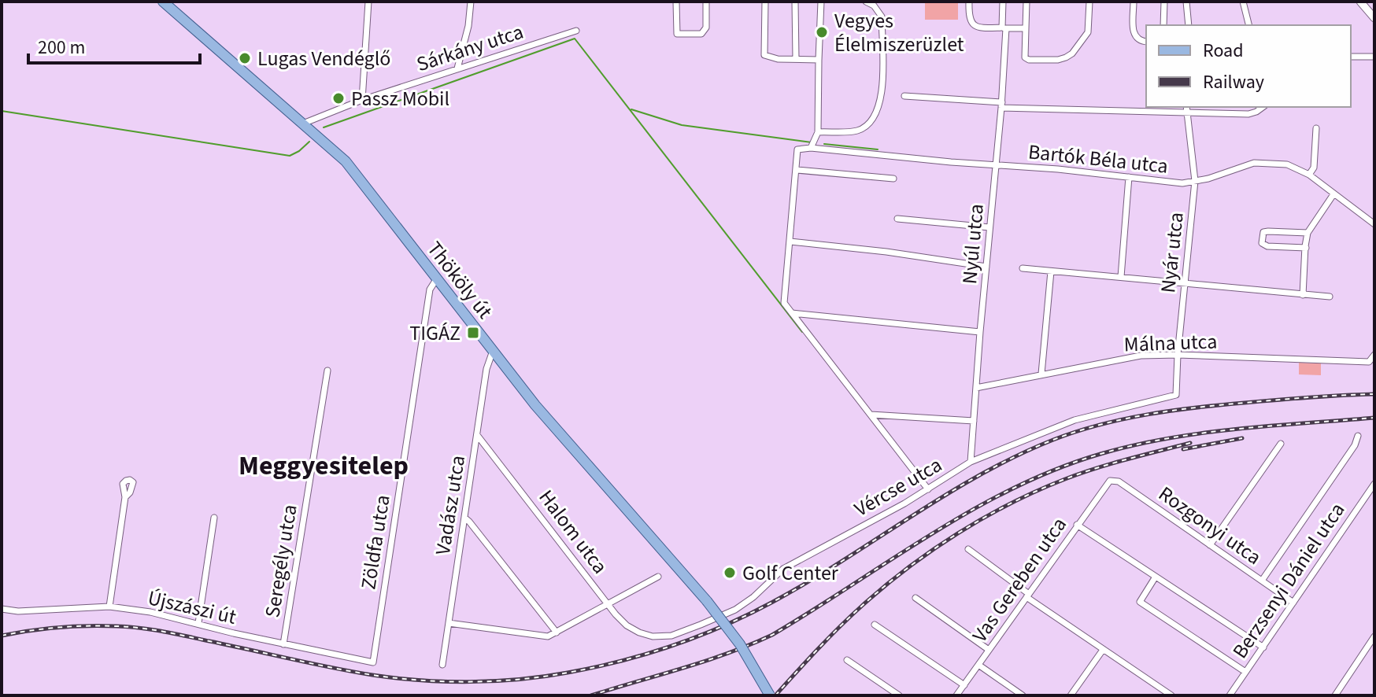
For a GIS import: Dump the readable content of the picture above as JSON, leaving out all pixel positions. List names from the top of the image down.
{
  "streets": {
    "main road": ["Thököly út"],
    "street": [
      "Sárkány utca",
      "Bartók Béla utca",
      "Nyúl utca",
      "Nyár utca",
      "Málna utca",
      "Vércse utca",
      "Vadász utca",
      "Rozgonyi utca",
      "Halom utca",
      "Zöldfa utca",
      "Seregély utca",
      "Vas Gereben utca",
      "Berzsenyi Dániel utca",
      "Újszászi út"
    ]
  },
  "crossings": [
    ["Sárkány utca", "Thököly út"],
    ["Bartók Béla utca", "Nyúl utca"],
    ["Bartók Béla utca", "Nyár utca"],
    ["Nyúl utca", "Málna utca"],
    ["Nyúl utca", "Vércse utca"],
    ["Nyár utca", "Málna utca"],
    ["Nyár utca", "Vércse utca"],
    ["Thököly út", "Vadász utca"],
    ["Thököly út", "Zöldfa utca"],
    ["Vércse utca", "Halom utca"],
    ["Vadász utca", "Halom utca"],
    ["Rozgonyi utca", "Vas Gereben utca"],
    ["Rozgonyi utca", "Berzsenyi Dániel utca"],
    ["Zöldfa utca", "Újszászi út"],
    ["Seregély utca", "Újszászi út"]
  ],
  "districts": ["Meggyesitelep"],
  "places": {
    "other": [
      "Vegyes Élelmiszerüzlet",
      "Lugas Vendéglő",
      "Passz Mobil",
      "Golf Center"
    ],
    "transit": ["TIGÁZ"]
  },
  "legend": ["Road", "Railway"],
  "scale_bar": "200 m"
}
